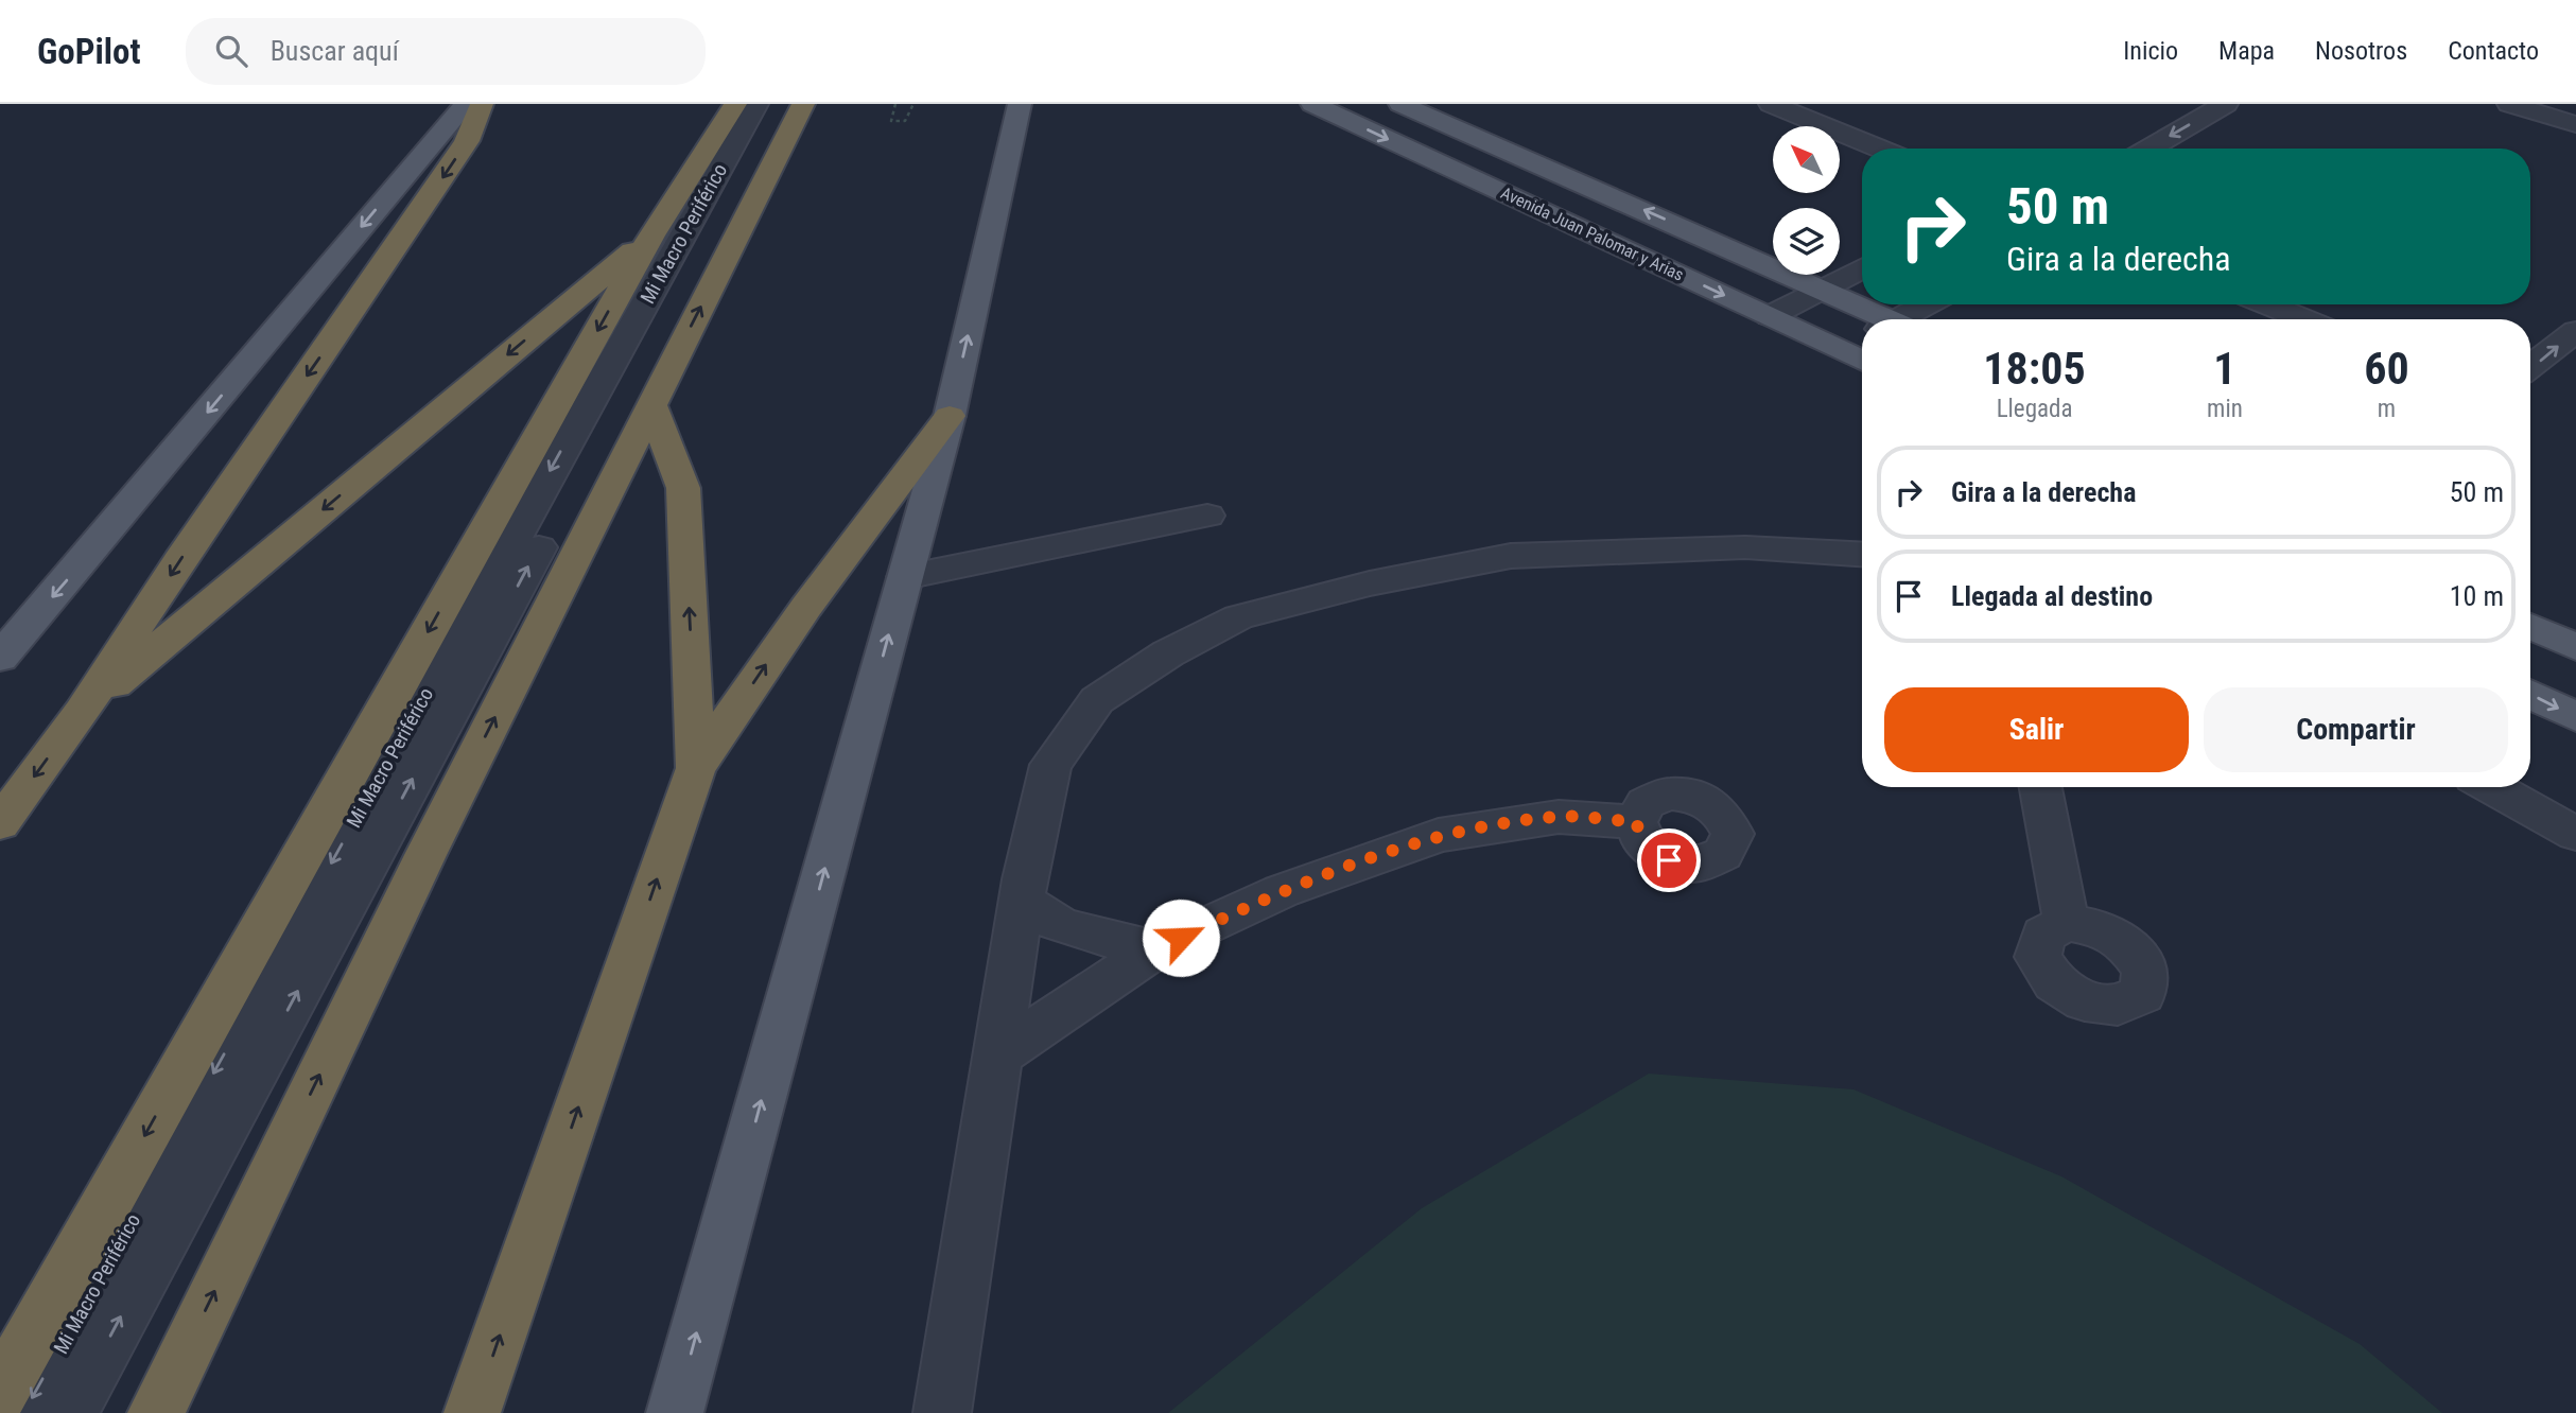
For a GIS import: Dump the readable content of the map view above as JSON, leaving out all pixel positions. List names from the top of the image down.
{
  "streets": {
    "main road": ["Avenida Juan Palomar y Arias"],
    "street": ["Mi Macro Periférico"]
  },
  "north": "top left",
  "page": {
    "header": "GoPilot",
    "search": "Buscar aquí",
    "nav": [
      "Inicio",
      "Mapa",
      "Nosotros",
      "Contacto"
    ],
    "turn": ["50 m", "Gira a la derecha"],
    "eta": [
      "18:05",
      "Llegada",
      "1",
      "min",
      "60",
      "m"
    ],
    "list": [
      {
        "name": "Gira a la derecha",
        "value": "50 m"
      },
      {
        "name": "Llegada al destino",
        "value": "10 m"
      }
    ],
    "buttons": ["Salir", "Compartir"]
  }
}
